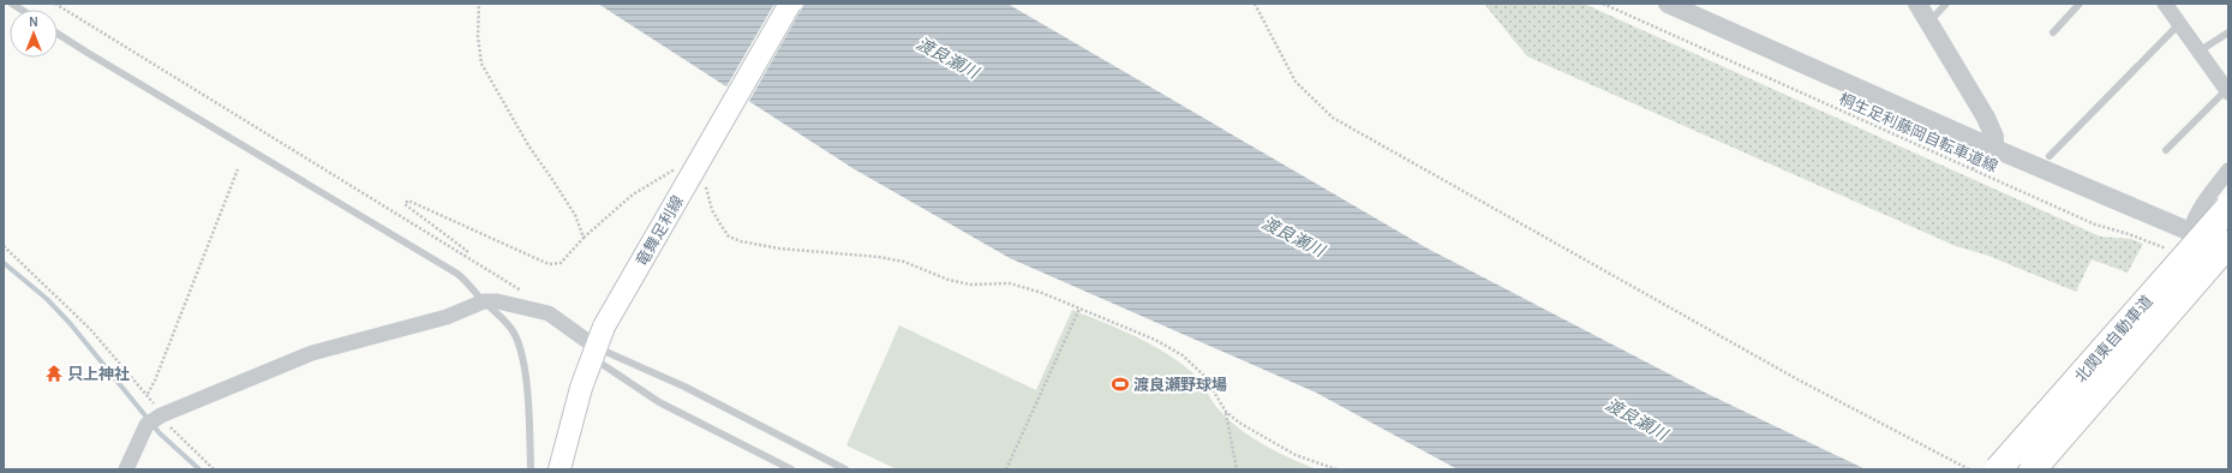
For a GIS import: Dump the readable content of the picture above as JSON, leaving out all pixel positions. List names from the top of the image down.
{
  "streets": {
    "highway": ["北関東自動車道"],
    "main road": ["竜舞足利線"],
    "path": ["桐生足利藤岡自転車道線"]
  },
  "water": ["渡良瀬川"],
  "places": {
    "temple": ["只上神社"],
    "sports": ["渡良瀬野球場"]
  },
  "north": "top"
}
